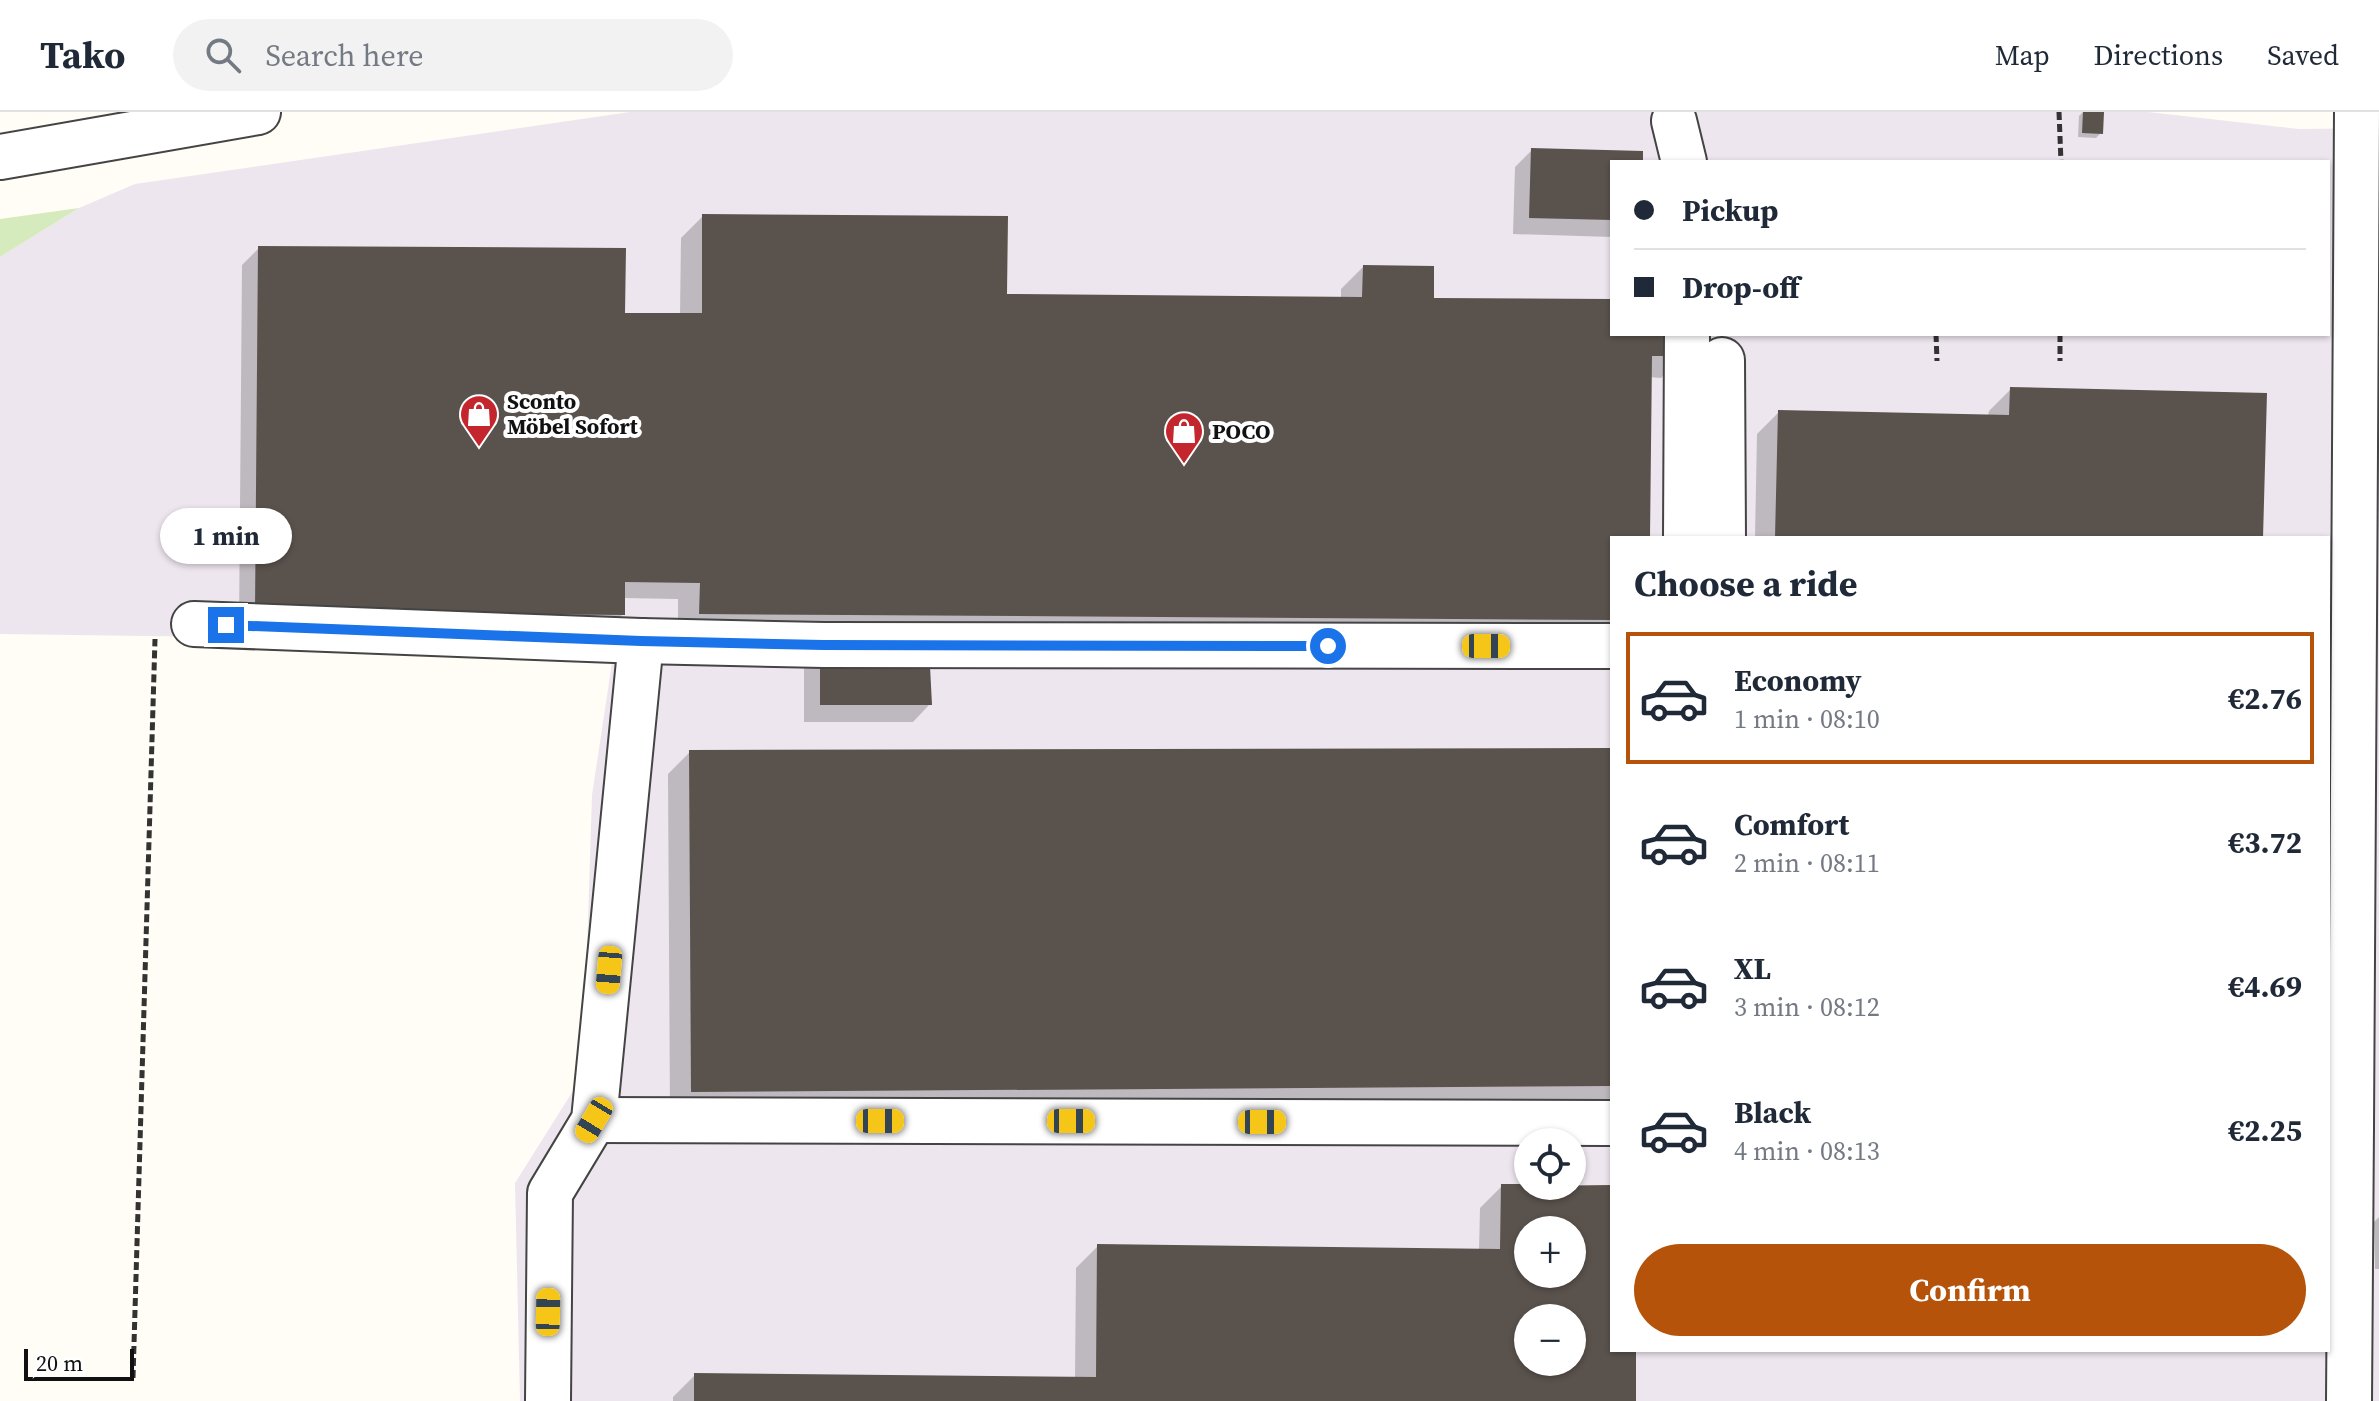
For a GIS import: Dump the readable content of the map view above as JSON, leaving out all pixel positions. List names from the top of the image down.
{
  "places": {
    "shop": ["Sconto Möbel Sofort", "POCO"]
  },
  "scale_bar": "20 m",
  "page": {
    "header": "Tako",
    "search": "Search here",
    "nav": ["Map", "Directions", "Saved"],
    "banner": ["Pickup", "Drop-off"],
    "bubble": "1 min",
    "heading": "Choose a ride",
    "list": [
      {
        "name": "Economy",
        "note": "1 min · 08:10",
        "value": "€2.76"
      },
      {
        "name": "Comfort",
        "note": "2 min · 08:11",
        "value": "€3.72"
      },
      {
        "name": "XL",
        "note": "3 min · 08:12",
        "value": "€4.69"
      },
      {
        "name": "Black",
        "note": "4 min · 08:13",
        "value": "€2.25"
      }
    ],
    "map_buttons": ["+", "−"],
    "buttons": "Confirm",
    "scale": "20 m"
  }
}
